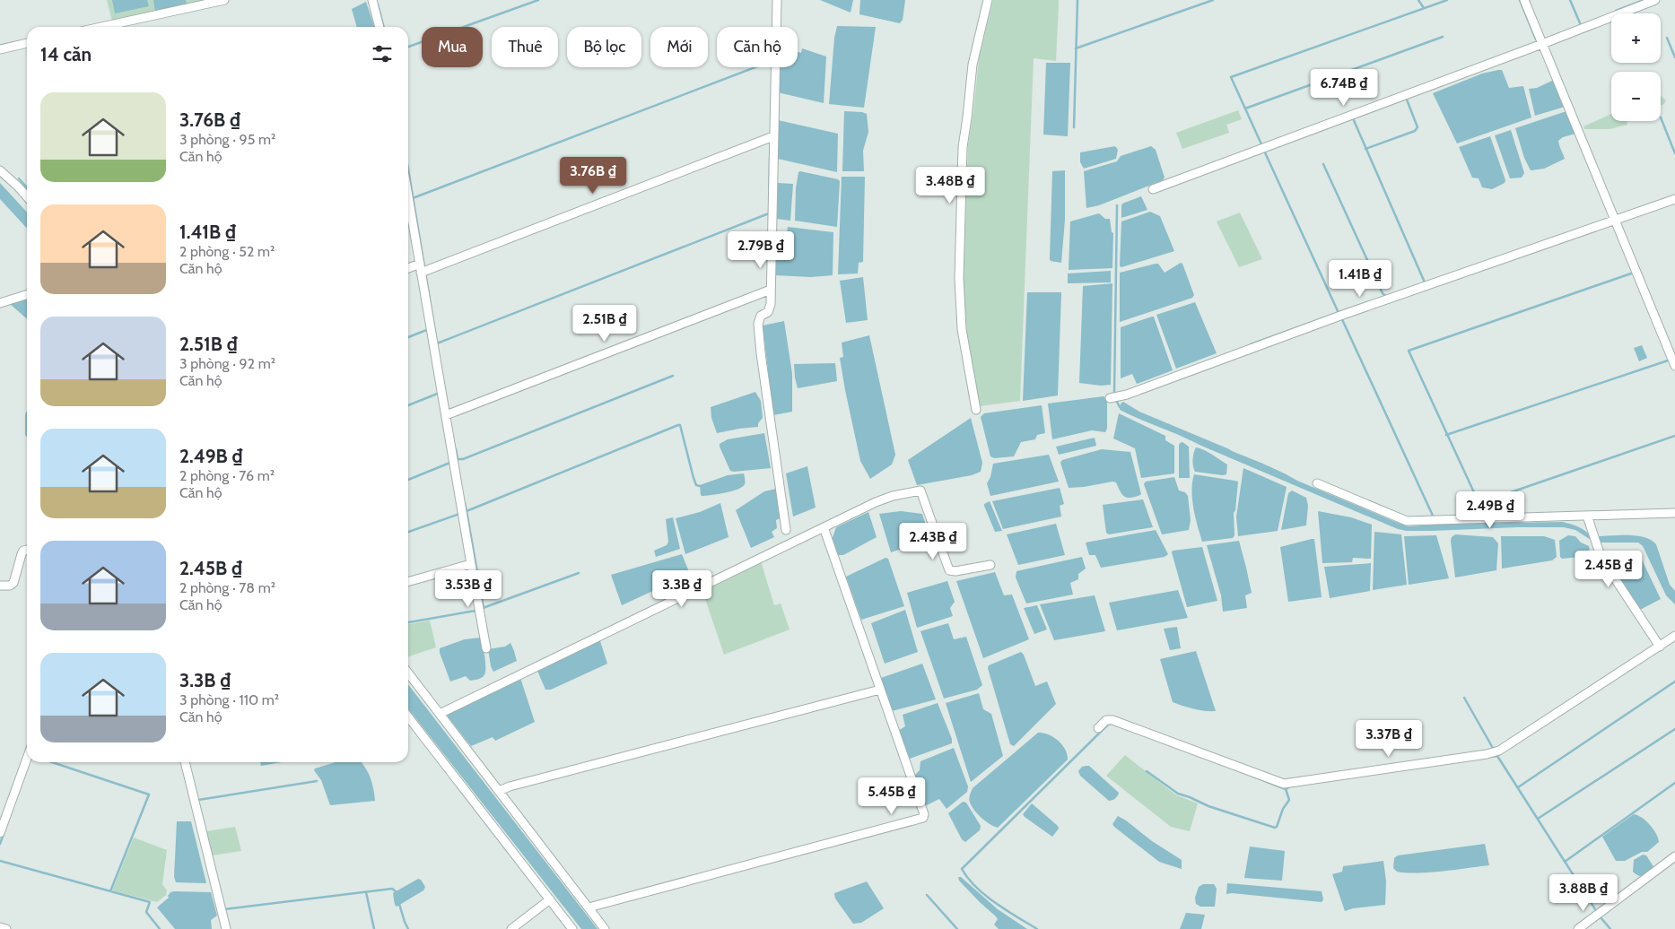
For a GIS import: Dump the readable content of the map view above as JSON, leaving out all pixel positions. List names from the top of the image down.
{
  "page": {
    "map_buttons": ["+", "−"],
    "chip": [
      "Mua",
      "Thuê",
      "Bộ lọc",
      "Mới",
      "Căn hộ"
    ],
    "heading": "14 căn",
    "price": [
      "6.74B ₫",
      "3.76B ₫",
      "3.48B ₫",
      "2.79B ₫",
      "1.41B ₫",
      "2.51B ₫",
      "2.49B ₫",
      "2.43B ₫",
      "2.45B ₫",
      "3.53B ₫",
      "3.3B ₫",
      "3.37B ₫",
      "5.45B ₫",
      "3.88B ₫"
    ],
    "list": [
      {
        "name": "3.76B ₫",
        "note": "3 phòng · 95 m² · Căn hộ"
      },
      {
        "name": "1.41B ₫",
        "note": "2 phòng · 52 m² · Căn hộ"
      },
      {
        "name": "2.51B ₫",
        "note": "3 phòng · 92 m² · Căn hộ"
      },
      {
        "name": "2.49B ₫",
        "note": "2 phòng · 76 m² · Căn hộ"
      },
      {
        "name": "2.45B ₫",
        "note": "2 phòng · 78 m² · Căn hộ"
      },
      {
        "name": "3.3B ₫",
        "note": "3 phòng · 110 m² · Căn hộ"
      }
    ]
  }
}
